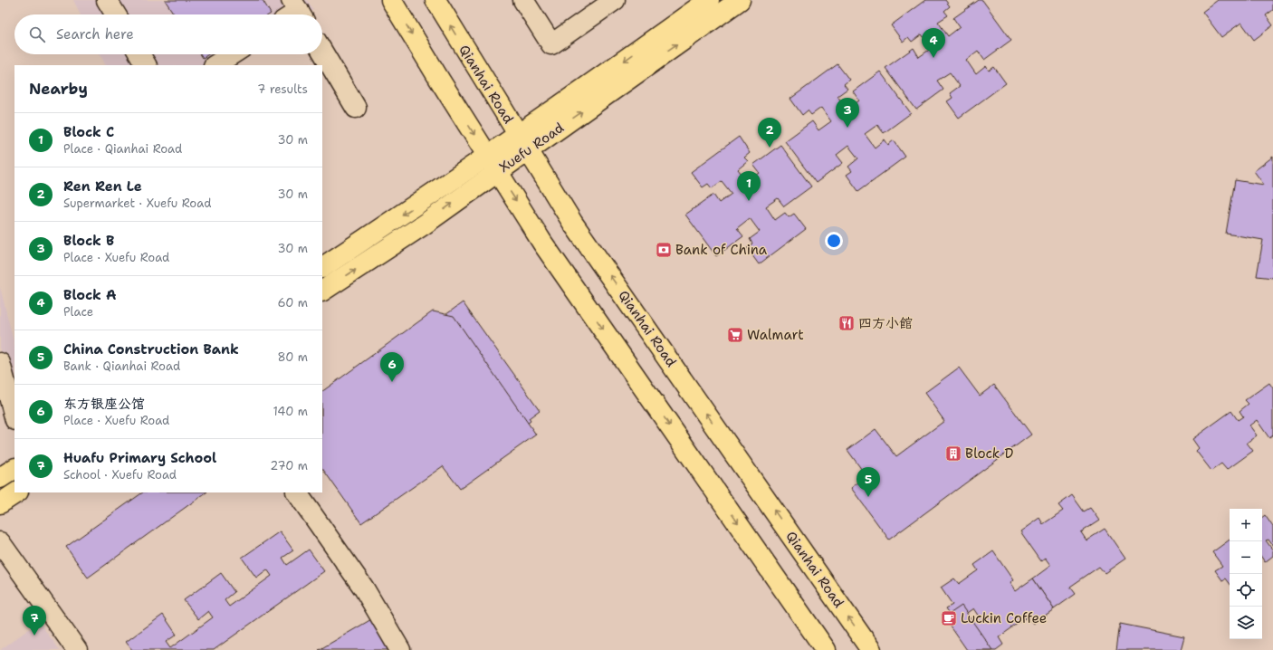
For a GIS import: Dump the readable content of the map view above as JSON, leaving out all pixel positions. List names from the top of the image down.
{
  "streets": {
    "main road": ["Qianhai Road", "Xuefu Road"]
  },
  "crossings": [
    ["Qianhai Road", "Xuefu Road"]
  ],
  "places": {
    "bank": ["Bank of China"],
    "restaurant": ["四方小館"],
    "supermarket": ["Walmart"],
    "building": ["Block D"],
    "cafe": ["Luckin Coffee"]
  },
  "page": {
    "search": "Search here",
    "pins": [
      "4",
      "3",
      "2",
      "1",
      "6",
      "5",
      "7"
    ],
    "heading": ["Nearby", "7 results"],
    "list": [
      {
        "mark": "1",
        "name": "Block C",
        "note": "Place · Qianhai Road",
        "value": "30 m"
      },
      {
        "mark": "2",
        "name": "Ren Ren Le",
        "note": "Supermarket · Xuefu Road",
        "value": "30 m"
      },
      {
        "mark": "3",
        "name": "Block B",
        "note": "Place · Xuefu Road",
        "value": "30 m"
      },
      {
        "mark": "4",
        "name": "Block A",
        "note": "Place",
        "value": "60 m"
      },
      {
        "mark": "5",
        "name": "China Construction Bank",
        "note": "Bank · Qianhai Road",
        "value": "80 m"
      },
      {
        "mark": "6",
        "name": "东方银座公馆",
        "note": "Place · Xuefu Road",
        "value": "140 m"
      },
      {
        "mark": "7",
        "name": "Huafu Primary School",
        "note": "School · Xuefu Road",
        "value": "270 m"
      }
    ],
    "map_buttons": ["+", "−"]
  }
}
